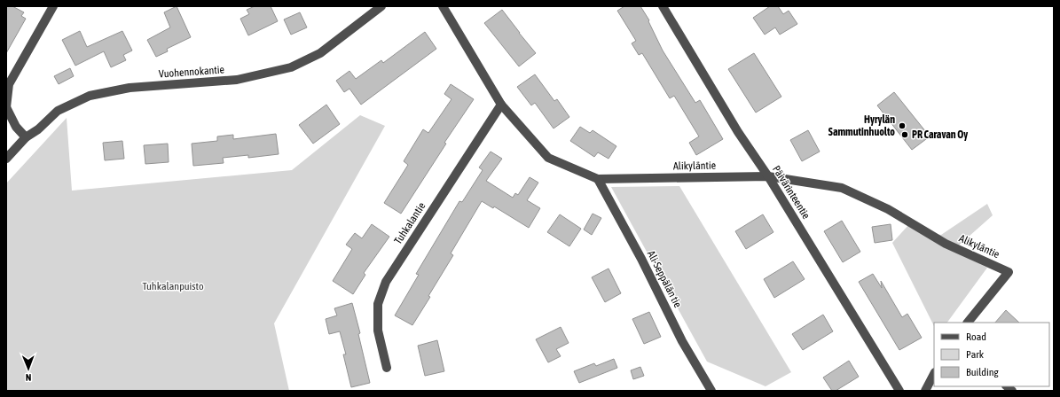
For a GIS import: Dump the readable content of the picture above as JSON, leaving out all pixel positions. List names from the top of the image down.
{
  "streets": {
    "street": [
      "Vuohennokantie",
      "Alikyläntie",
      "Päivärinteentie",
      "Tuhkalantie",
      "Ali-Seppälän tie"
    ]
  },
  "crossings": [
    ["Alikyläntie", "Päivärinteentie"],
    ["Alikyläntie", "Tuhkalantie"],
    ["Alikyläntie", "Ali-Seppälän tie"]
  ],
  "parks": ["Tuhkalanpuisto"],
  "places": ["Hyrylän Sammutinhuolto", "PR Caravan Oy"],
  "legend": ["Road", "Park", "Building"],
  "north": "bottom"
}
